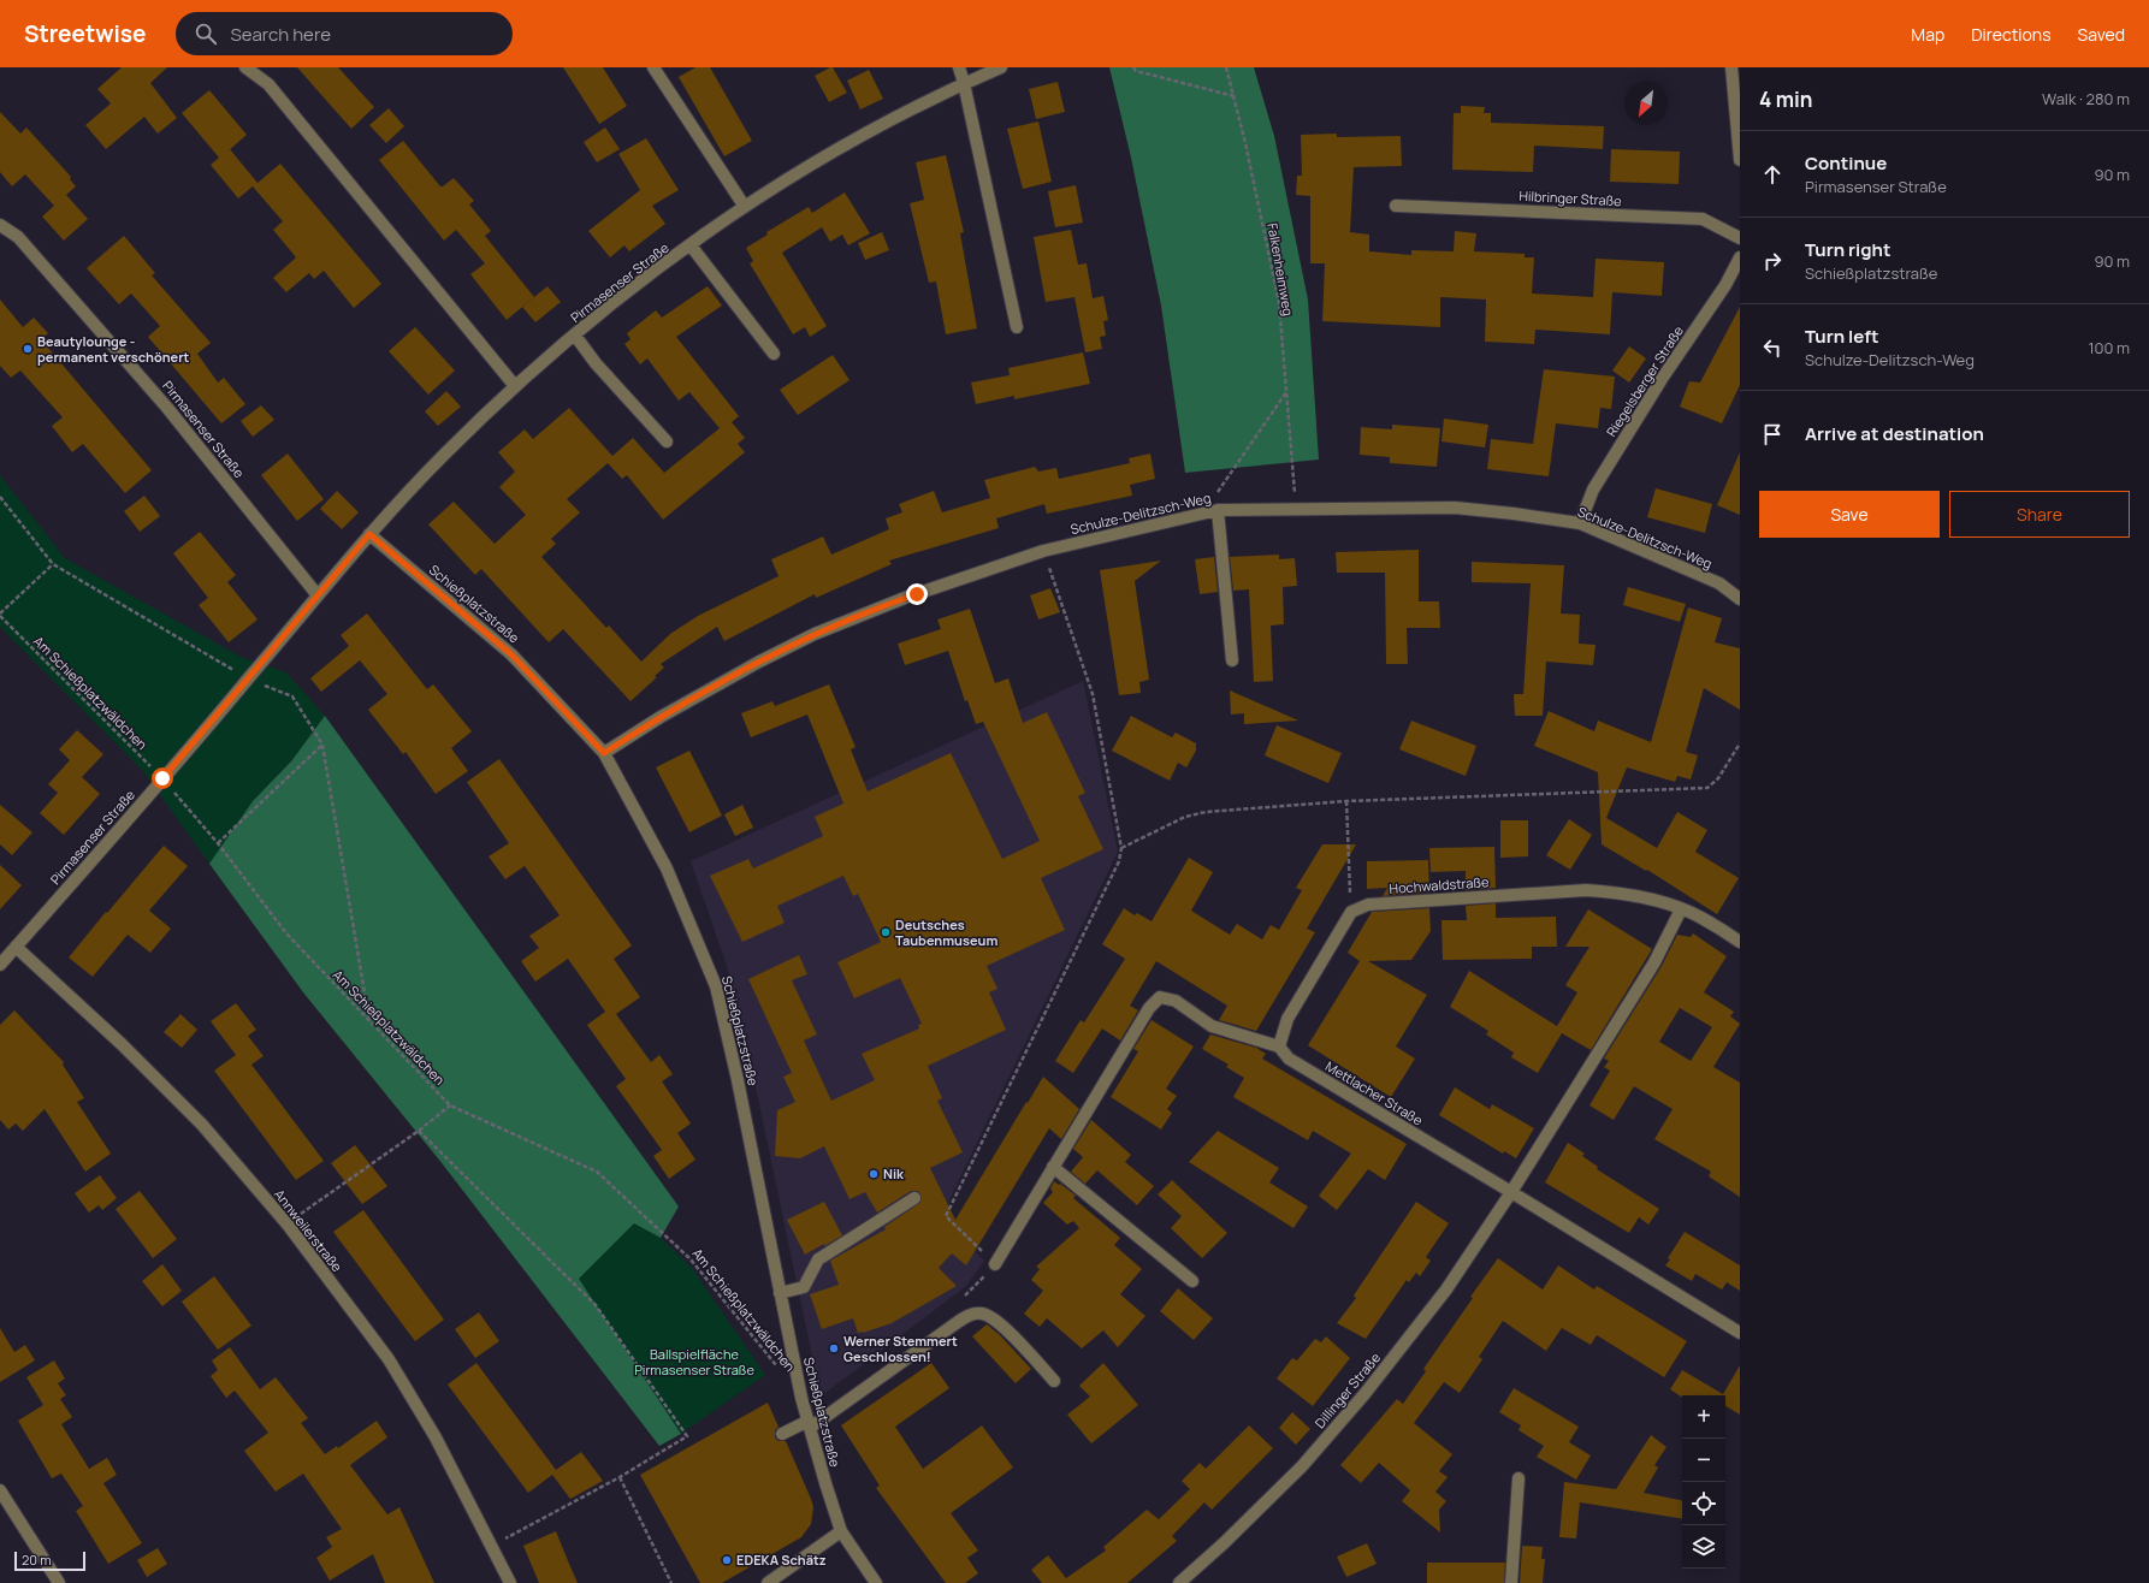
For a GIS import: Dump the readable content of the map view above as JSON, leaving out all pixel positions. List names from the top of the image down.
{
  "streets": {
    "street": [
      "Hilbringer Straße",
      "Pirmasenser Straße",
      "Riegelsberger Straße",
      "Schulze-Delitzsch-Weg",
      "Schießplatzstraße",
      "Hochwaldstraße",
      "Mettlacher Straße",
      "Annweilerstraße",
      "Dillinger Straße"
    ],
    "path": ["Falkenheimweg", "Am Schießplatzwäldchen"]
  },
  "crossings": [
    ["Falkenheimweg", "Schulze-Delitzsch-Weg"],
    ["Pirmasenser Straße", "Schießplatzstraße"],
    ["Pirmasenser Straße", "Am Schießplatzwäldchen"],
    ["Pirmasenser Straße", "Annweilerstraße"],
    ["Riegelsberger Straße", "Schulze-Delitzsch-Weg"],
    ["Schulze-Delitzsch-Weg", "Schießplatzstraße"],
    ["Mettlacher Straße", "Dillinger Straße"]
  ],
  "parks": ["Ballspielfläche Pirmasenser Straße"],
  "places": [
    "Beautylounge - permanent verschönert",
    "Deutsches Taubenmuseum",
    "Nik",
    "Werner Stemmert Geschlossen!",
    "EDEKA Schätz"
  ],
  "scale_bar": "20 m",
  "north": "bottom left",
  "page": {
    "header": "Streetwise",
    "search": "Search here",
    "nav": ["Map", "Directions", "Saved"],
    "heading": ["4 min", "Walk · 280 m"],
    "list": [
      ["Continue", "Pirmasenser Straße", "90 m"],
      ["Turn right", "Schießplatzstraße", "90 m"],
      ["Turn left", "Schulze-Delitzsch-Weg", "100 m"],
      "Arrive at destination"
    ],
    "buttons": ["Save", "Share"],
    "map_buttons": ["+", "−"],
    "scale": "20 m"
  }
}
